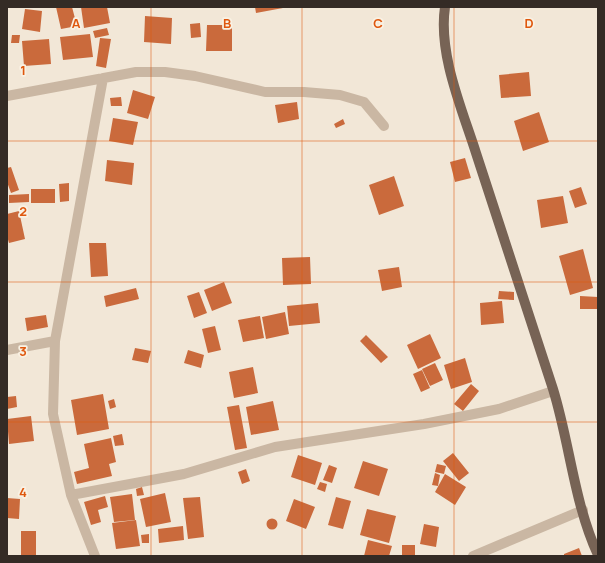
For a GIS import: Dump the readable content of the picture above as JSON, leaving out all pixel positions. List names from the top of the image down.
{
  "grid": {
    "columns": [
      "A",
      "B",
      "C",
      "D"
    ],
    "rows": [
      "1",
      "2",
      "3",
      "4"
    ]
  }
}
